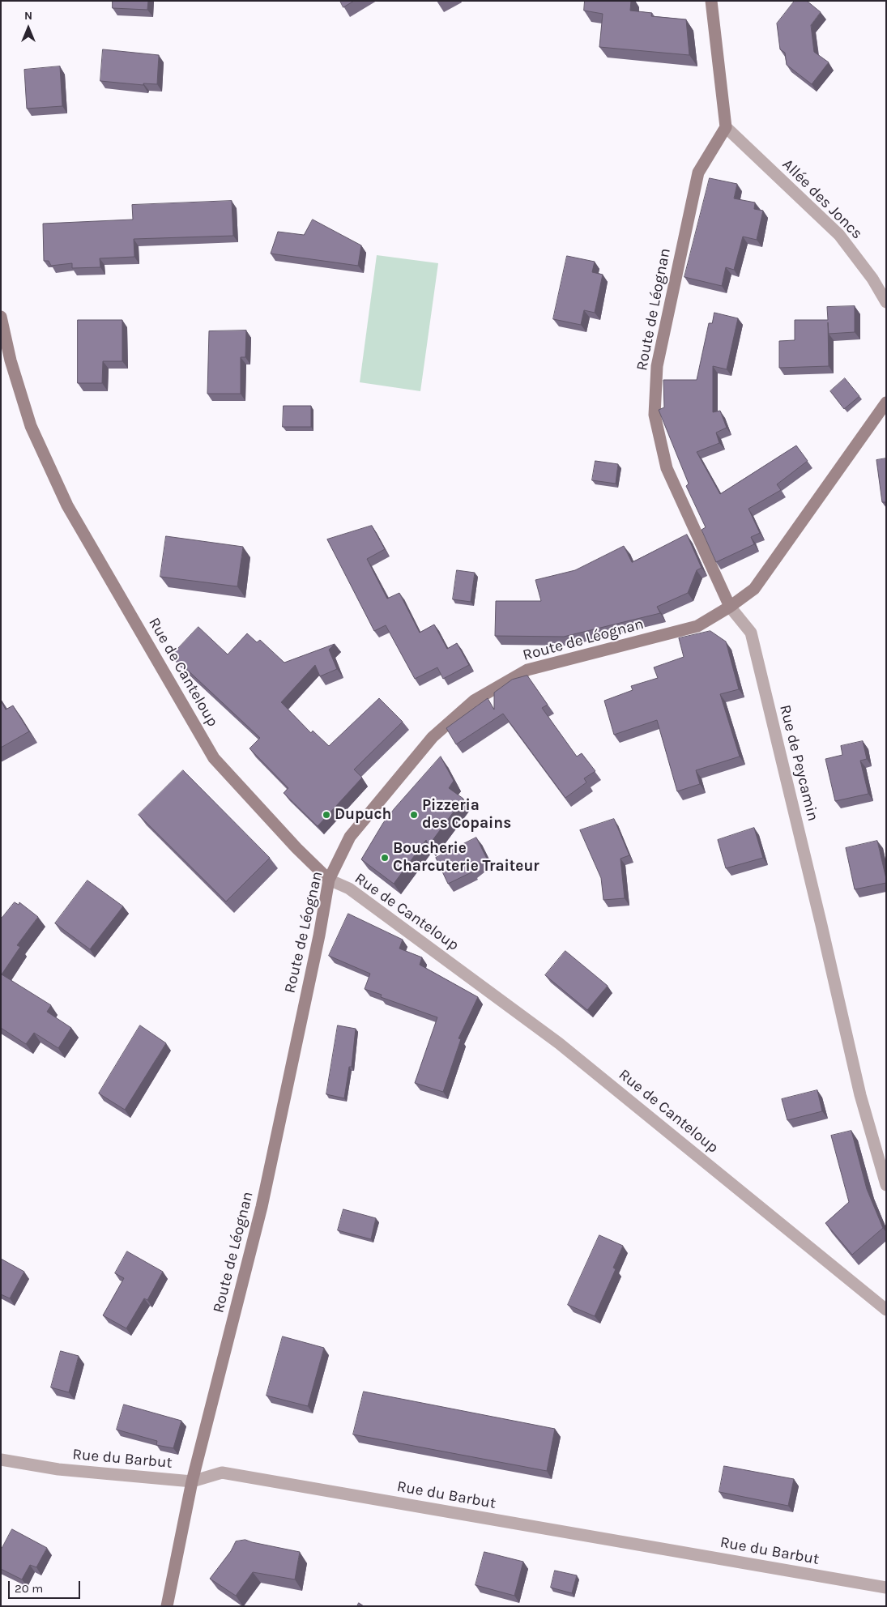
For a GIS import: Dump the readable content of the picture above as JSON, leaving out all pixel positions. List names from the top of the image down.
{
  "streets": {
    "street": [
      "Allée des Joncs",
      "Route de Léognan",
      "Rue de Canteloup",
      "Rue de Peycamin",
      "Rue du Barbut"
    ]
  },
  "crossings": [
    ["Allée des Joncs", "Route de Léognan"],
    ["Route de Léognan", "Rue de Canteloup"],
    ["Route de Léognan", "Rue de Peycamin"],
    ["Route de Léognan", "Rue du Barbut"]
  ],
  "places": ["Dupuch", "Pizzeria des Copains", "Boucherie Charcuterie Traiteur"],
  "scale_bar": "20 m",
  "north": "top"
}
